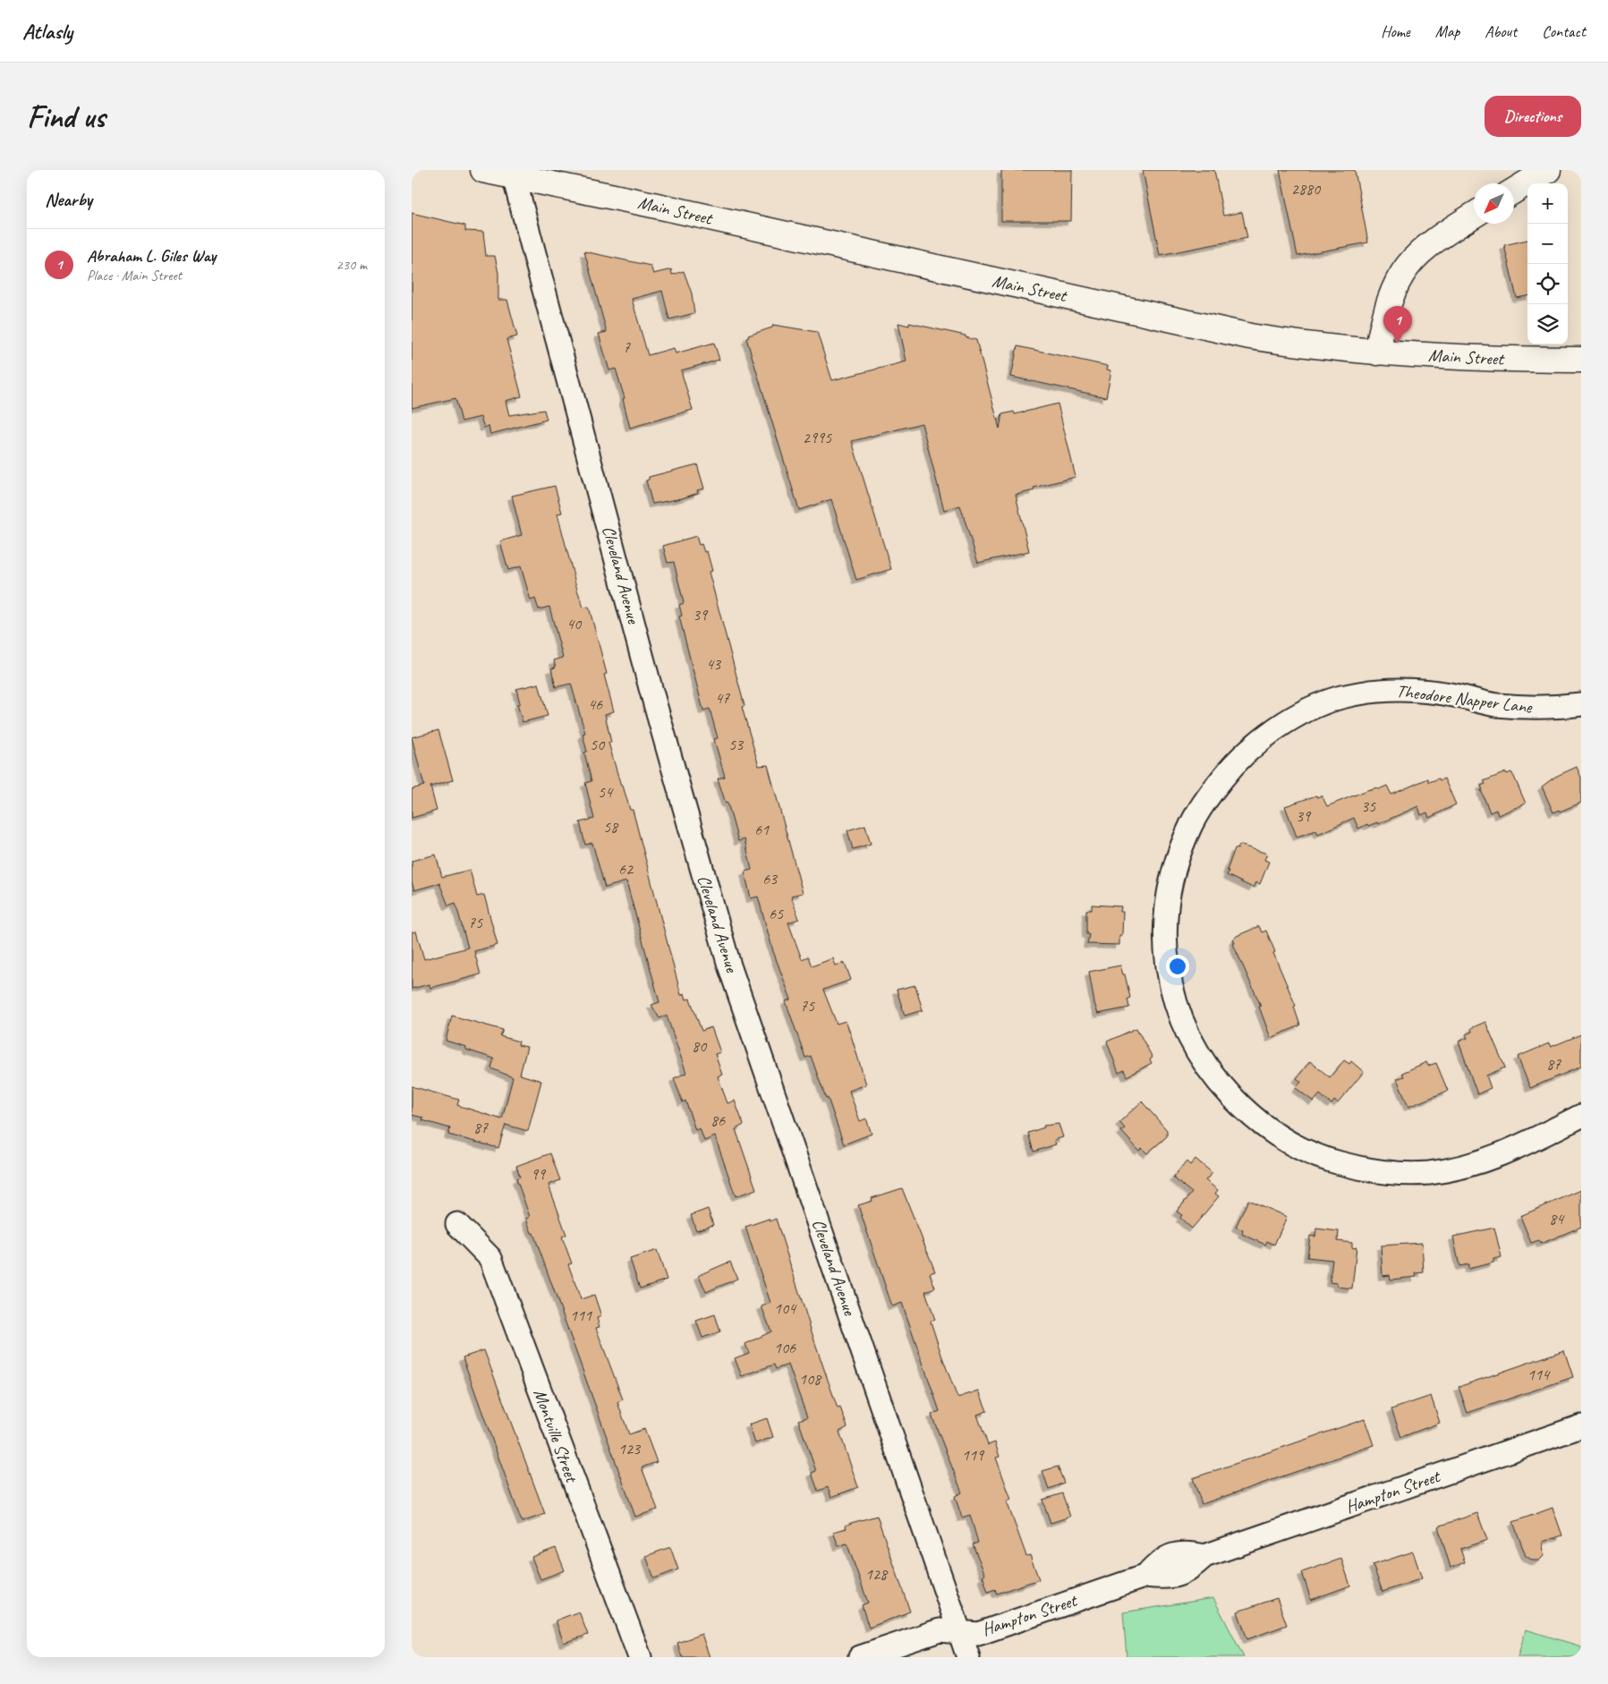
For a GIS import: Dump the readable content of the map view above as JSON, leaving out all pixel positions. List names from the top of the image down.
{
  "streets": {
    "main road": ["Main Street"],
    "street": [
      "Cleveland Avenue",
      "Theodore Napper Lane",
      "Montville Street",
      "Hampton Street"
    ]
  },
  "crossings": [
    ["Main Street", "Cleveland Avenue"],
    ["Cleveland Avenue", "Hampton Street"]
  ],
  "house_numbers": [
    "2880",
    "7",
    "2995",
    "39",
    "40",
    "43",
    "47",
    "46",
    "50",
    "53",
    "54",
    "35",
    "39",
    "58",
    "61",
    "62",
    "63",
    "65",
    "75",
    "75",
    "80",
    "87",
    "86",
    "87",
    "99",
    "84",
    "104",
    "111",
    "106",
    "114",
    "108",
    "123",
    "119",
    "128"
  ],
  "north": "bottom left",
  "page": {
    "header": "Atlasly",
    "nav": [
      "Home",
      "Map",
      "About",
      "Contact"
    ],
    "buttons": "Directions",
    "title": "Find us",
    "heading": "Nearby",
    "map_buttons": ["+", "−"],
    "list": [
      {
        "mark": "1",
        "name": "Abraham L. Giles Way",
        "note": "Place · Main Street",
        "value": "230 m"
      }
    ],
    "pins": "1"
  }
}
